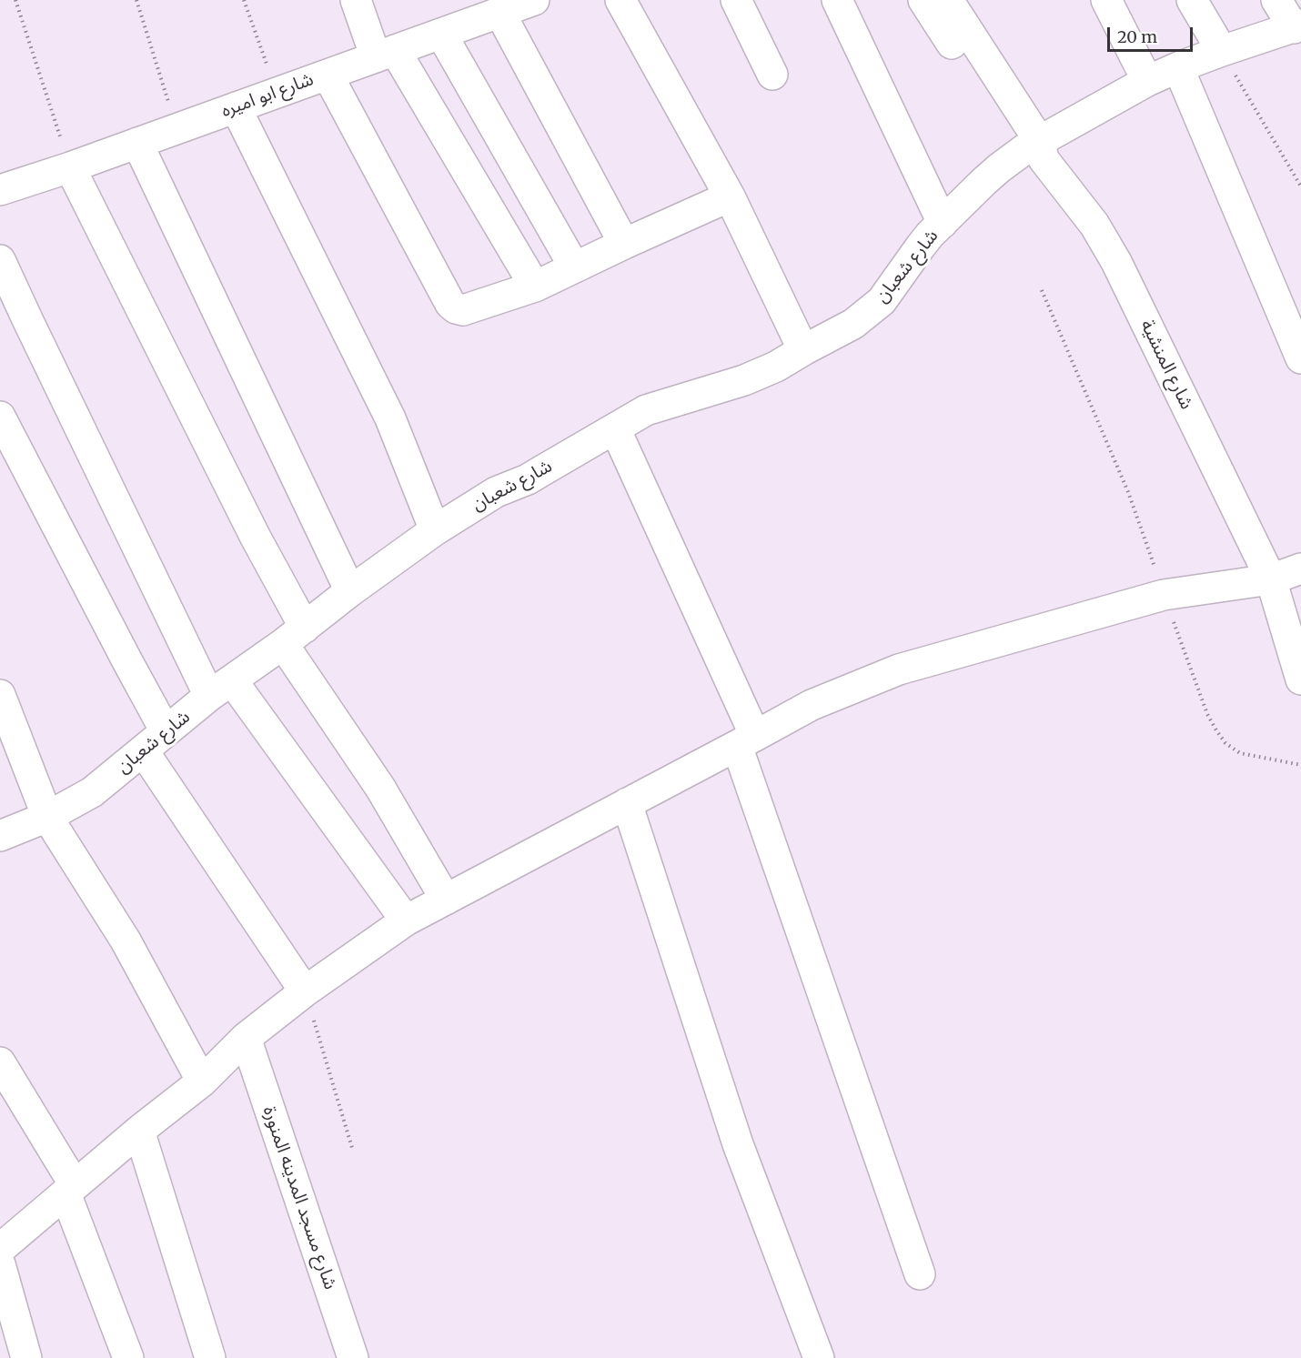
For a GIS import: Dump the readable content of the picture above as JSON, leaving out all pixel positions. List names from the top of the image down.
{
  "streets": {
    "street": [
      "شارع ابو اميره",
      "شارع شعبان",
      "شارع المنشية",
      "شارع مسجد المدينه المنورة"
    ]
  },
  "crossings": [
    ["شارع شعبان", "شارع المنشية"]
  ],
  "scale_bar": "20 m"
}
